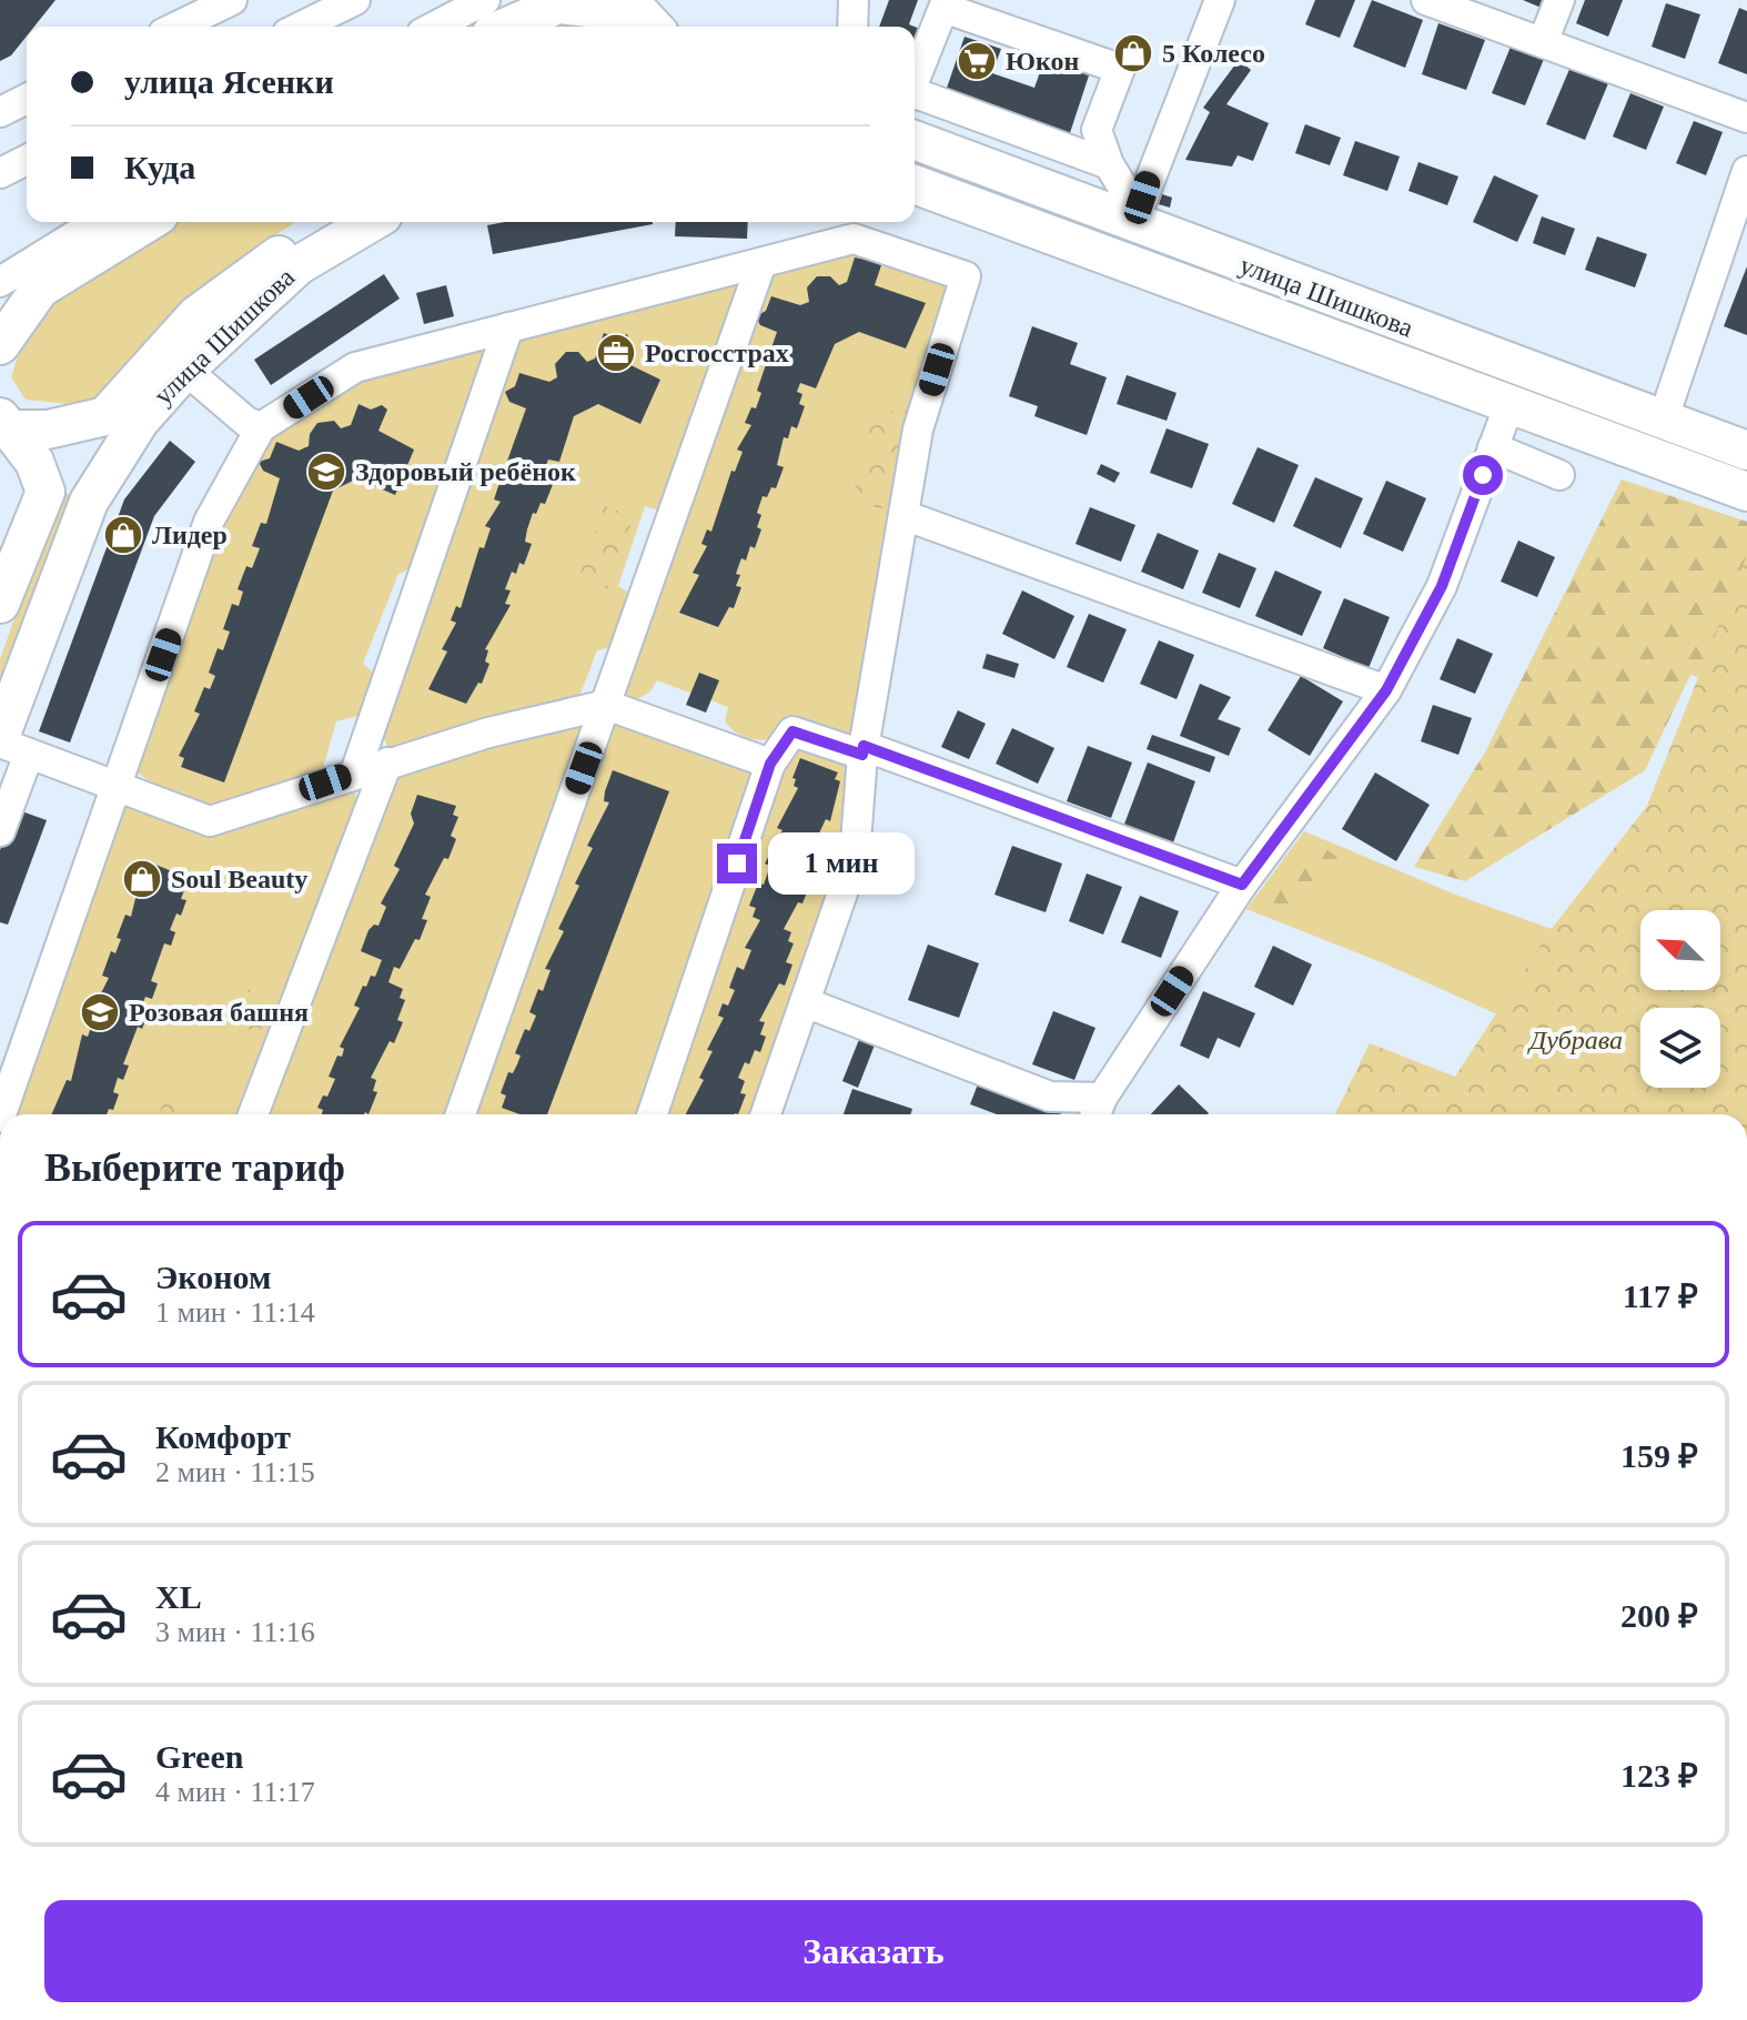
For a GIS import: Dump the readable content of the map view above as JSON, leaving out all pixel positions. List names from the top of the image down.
{
  "streets": {
    "main road": ["улица Шишкова"]
  },
  "parks": ["Дубрава"],
  "places": {
    "shop": ["5 Колесо", "Лидер", "Soul Beauty"],
    "supermarket": ["Юкон"],
    "office": ["Росгосстрах"],
    "school or university": ["Здоровый ребёнок", "Розовая башня"]
  },
  "north": "top left",
  "page": {
    "banner": ["улица Ясенки", "Куда"],
    "bubble": "1 мин",
    "heading": "Выберите тариф",
    "list": [
      {
        "name": "Эконом",
        "note": "1 мин · 11:14",
        "value": "117 ₽"
      },
      {
        "name": "Комфорт",
        "note": "2 мин · 11:15",
        "value": "159 ₽"
      },
      {
        "name": "XL",
        "note": "3 мин · 11:16",
        "value": "200 ₽"
      },
      {
        "name": "Green",
        "note": "4 мин · 11:17",
        "value": "123 ₽"
      }
    ],
    "buttons": "Заказать"
  }
}
